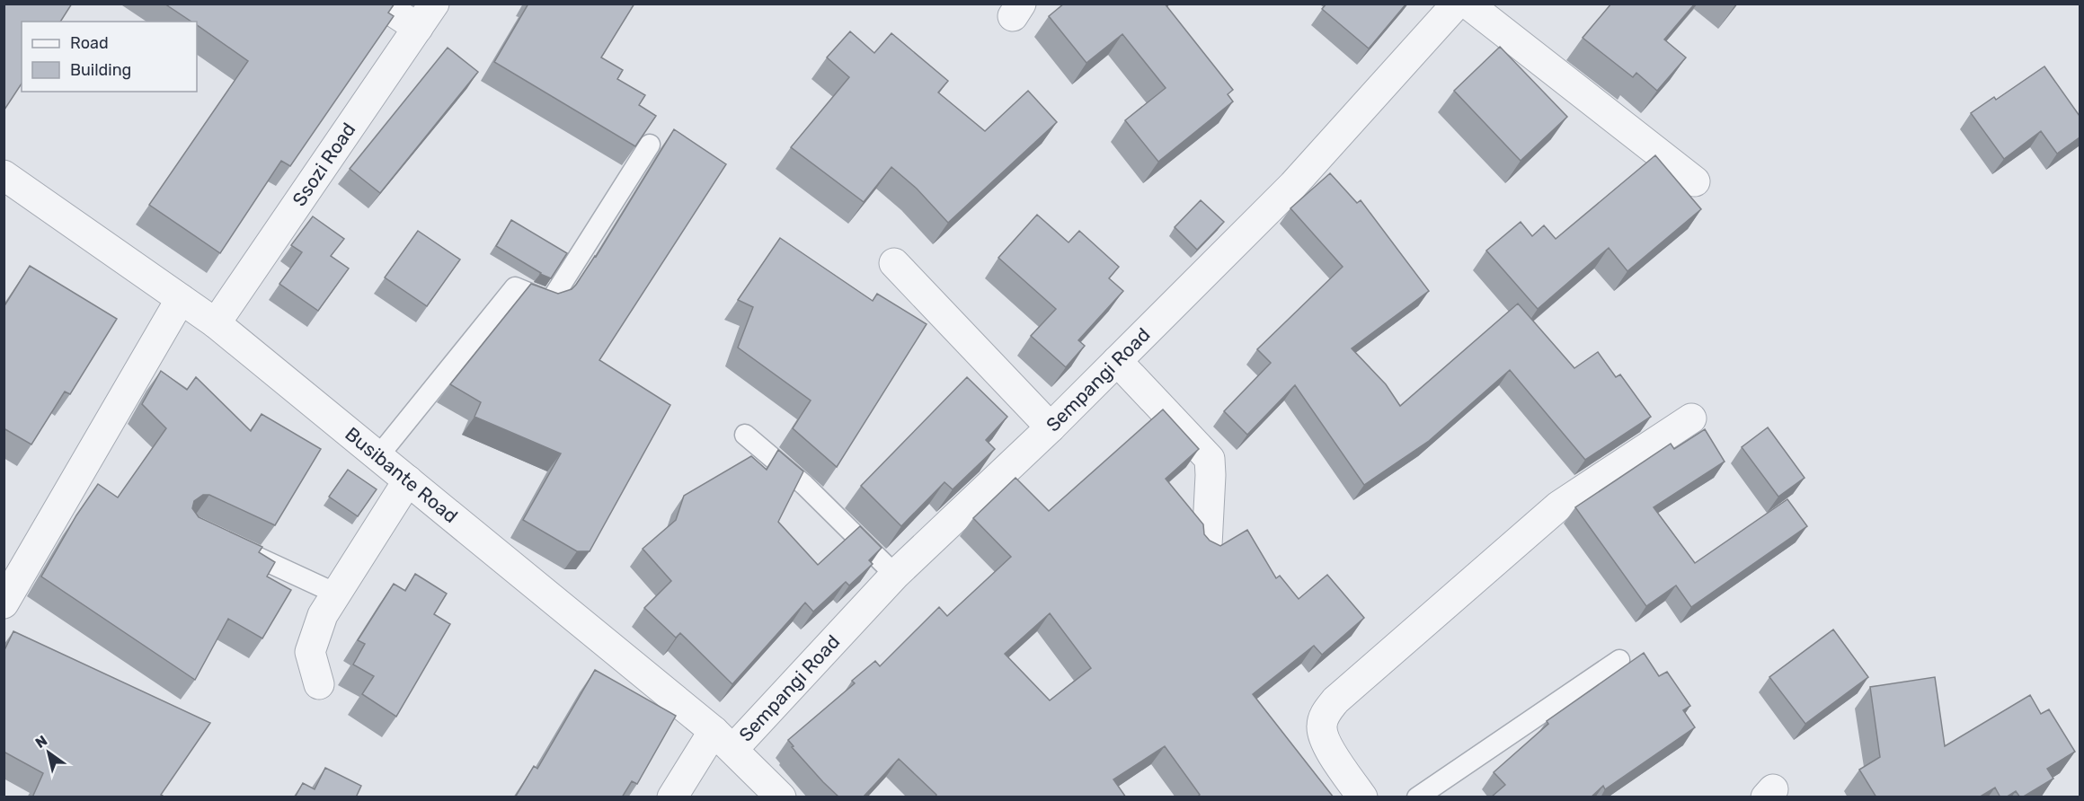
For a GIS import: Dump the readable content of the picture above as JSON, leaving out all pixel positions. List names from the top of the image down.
{
  "streets": {
    "street": ["Ssozi Road", "Sempangi Road", "Busibante Road"]
  },
  "crossings": [
    ["Ssozi Road", "Busibante Road"],
    ["Sempangi Road", "Busibante Road"]
  ],
  "legend": ["Road", "Building"],
  "north": "top left"
}
